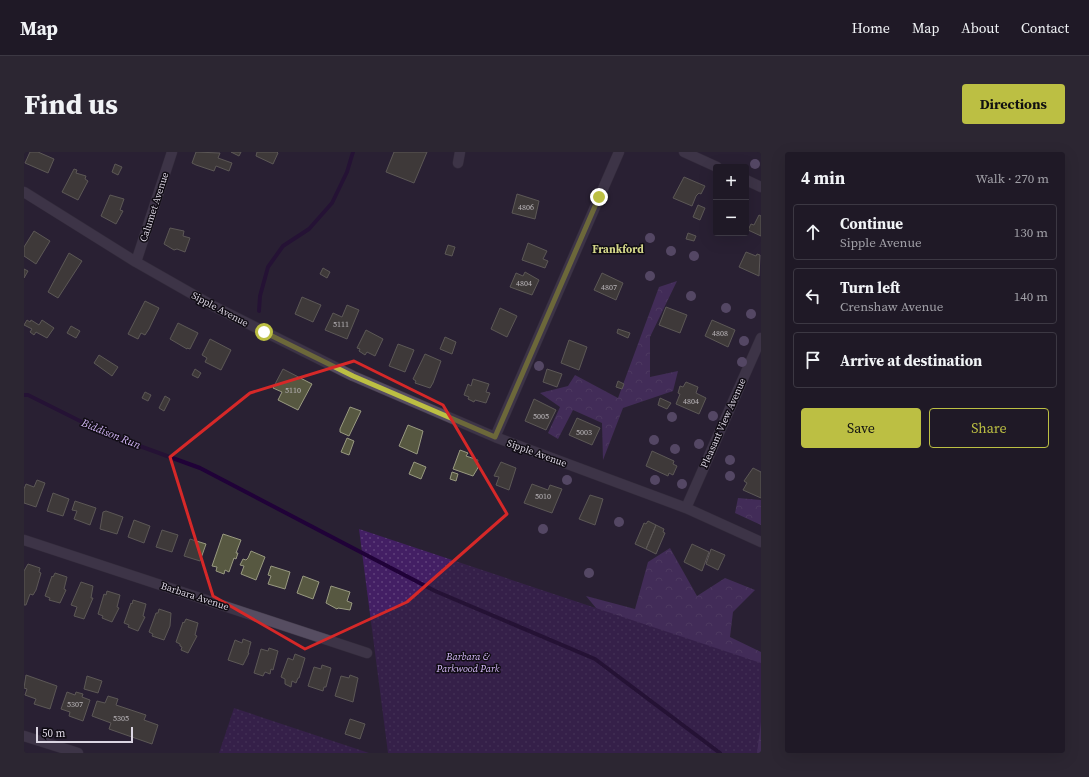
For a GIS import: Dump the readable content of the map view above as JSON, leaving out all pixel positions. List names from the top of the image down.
{
  "streets": {
    "street": [
      "Calumet Avenue",
      "Sipple Avenue",
      "Pleasant View Avenue",
      "Barbara Avenue"
    ]
  },
  "crossings": [
    ["Calumet Avenue", "Sipple Avenue"],
    ["Sipple Avenue", "Pleasant View Avenue"]
  ],
  "districts": ["Frankford"],
  "water": ["Biddison Run"],
  "parks": ["Barbara & Parkwood Park"],
  "house_numbers": [
    "4806",
    "4804",
    "4807",
    "5111",
    "4808",
    "5110",
    "4804",
    "5005",
    "5003",
    "5010",
    "5307",
    "5305"
  ],
  "scale_bar": "50 m",
  "page": {
    "header": "Map",
    "nav": [
      "Home",
      "Map",
      "About",
      "Contact"
    ],
    "buttons": [
      "Directions",
      ["Save", "Share"]
    ],
    "title": "Find us",
    "heading": ["4 min", "Walk · 270 m"],
    "map_buttons": ["+", "−"],
    "list": [
      ["Continue", "Sipple Avenue", "130 m"],
      ["Turn left", "Crenshaw Avenue", "140 m"],
      "Arrive at destination"
    ],
    "scale": "50 m"
  }
}
